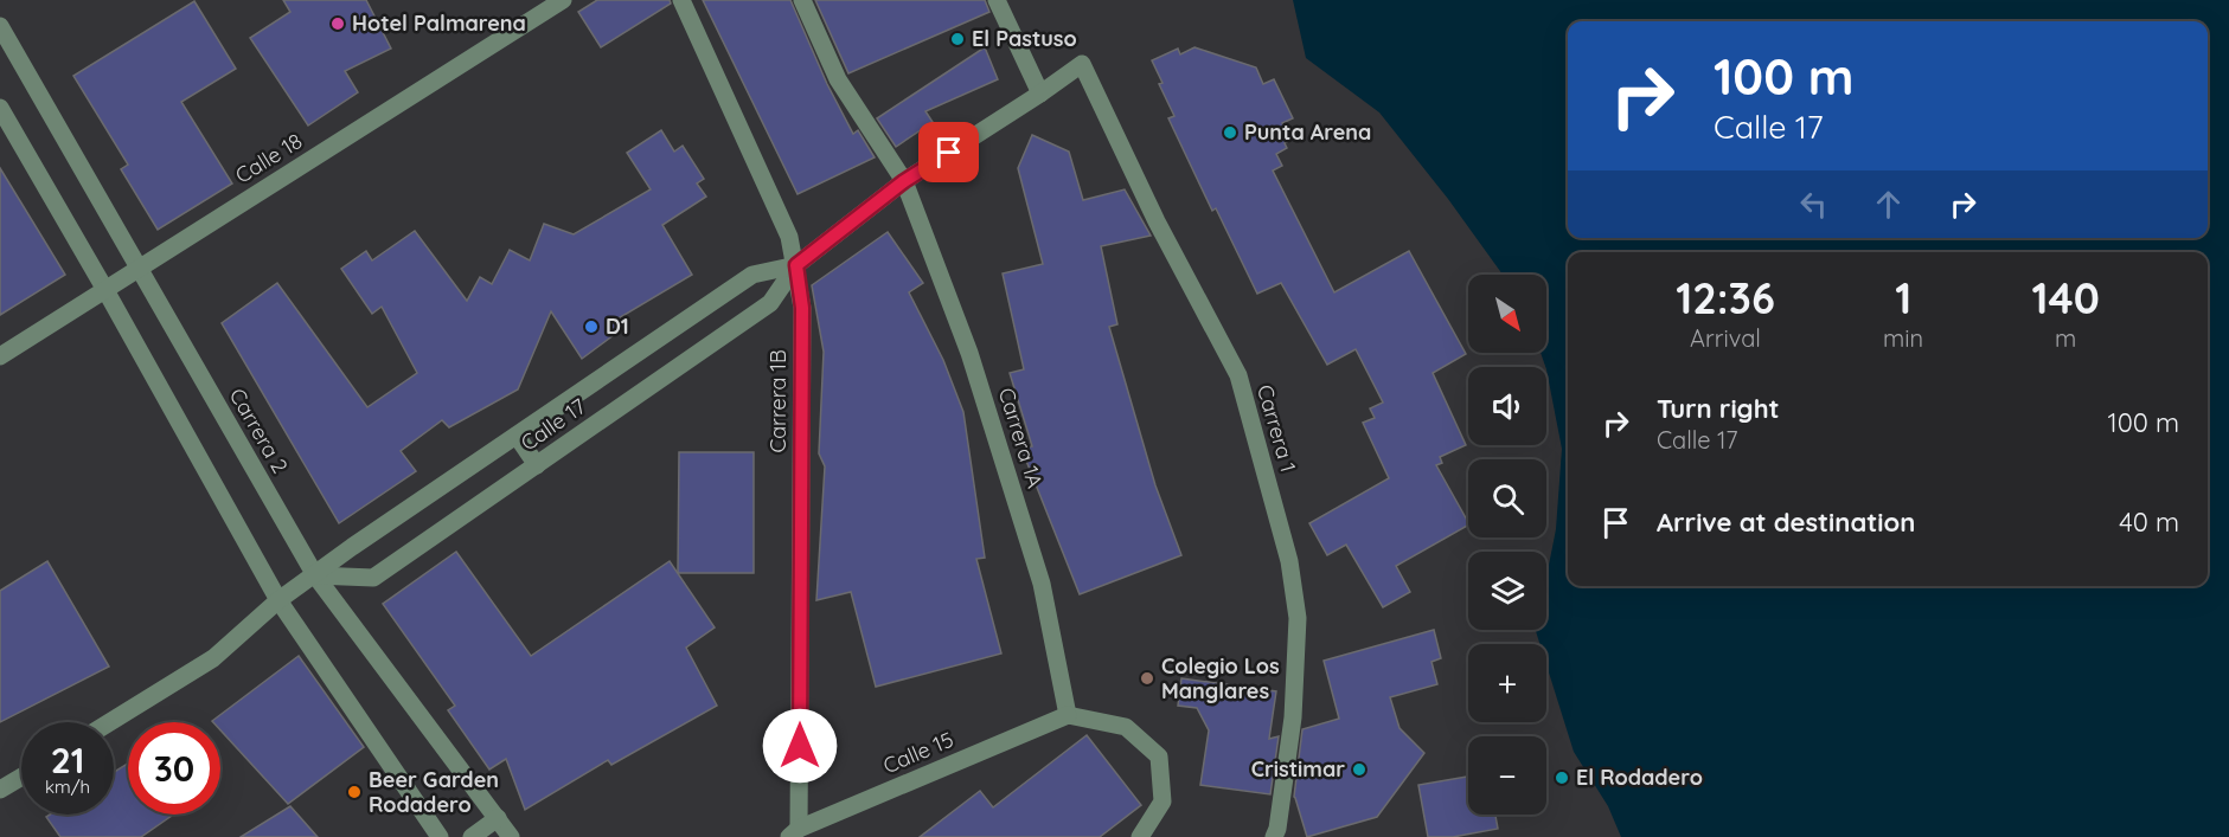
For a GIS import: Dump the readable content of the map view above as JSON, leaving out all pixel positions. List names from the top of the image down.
{
  "streets": {
    "street": [
      "Calle 18",
      "Carrera 1B",
      "Calle 17",
      "Carrera 1",
      "Carrera 2",
      "Carrera 1A",
      "Calle 15"
    ]
  },
  "crossings": [
    ["Calle 18", "Carrera 2"],
    ["Carrera 1B", "Calle 17"],
    ["Carrera 1B", "Calle 15"],
    ["Calle 17", "Carrera 1"],
    ["Calle 17", "Carrera 2"],
    ["Calle 17", "Carrera 1A"],
    ["Carrera 1A", "Calle 15"]
  ],
  "places": [
    "Hotel Palmarena",
    "El Pastuso",
    "Punta Arena",
    "D1",
    "Colegio Los Manglares",
    "Cristimar",
    "El Rodadero",
    "Beer Garden Rodadero"
  ],
  "north": "bottom right",
  "page": {
    "turn": ["100 m", "Calle 17"],
    "eta": [
      "12:36",
      "Arrival",
      "1",
      "min",
      "140",
      "m"
    ],
    "map_buttons": ["+", "−"],
    "list": [
      {
        "name": "Turn right",
        "note": "Calle 17",
        "value": "100 m"
      },
      {
        "name": "Arrive at destination",
        "value": "40 m"
      }
    ],
    "speed": "21 km/h",
    "limit": "30"
  }
}
